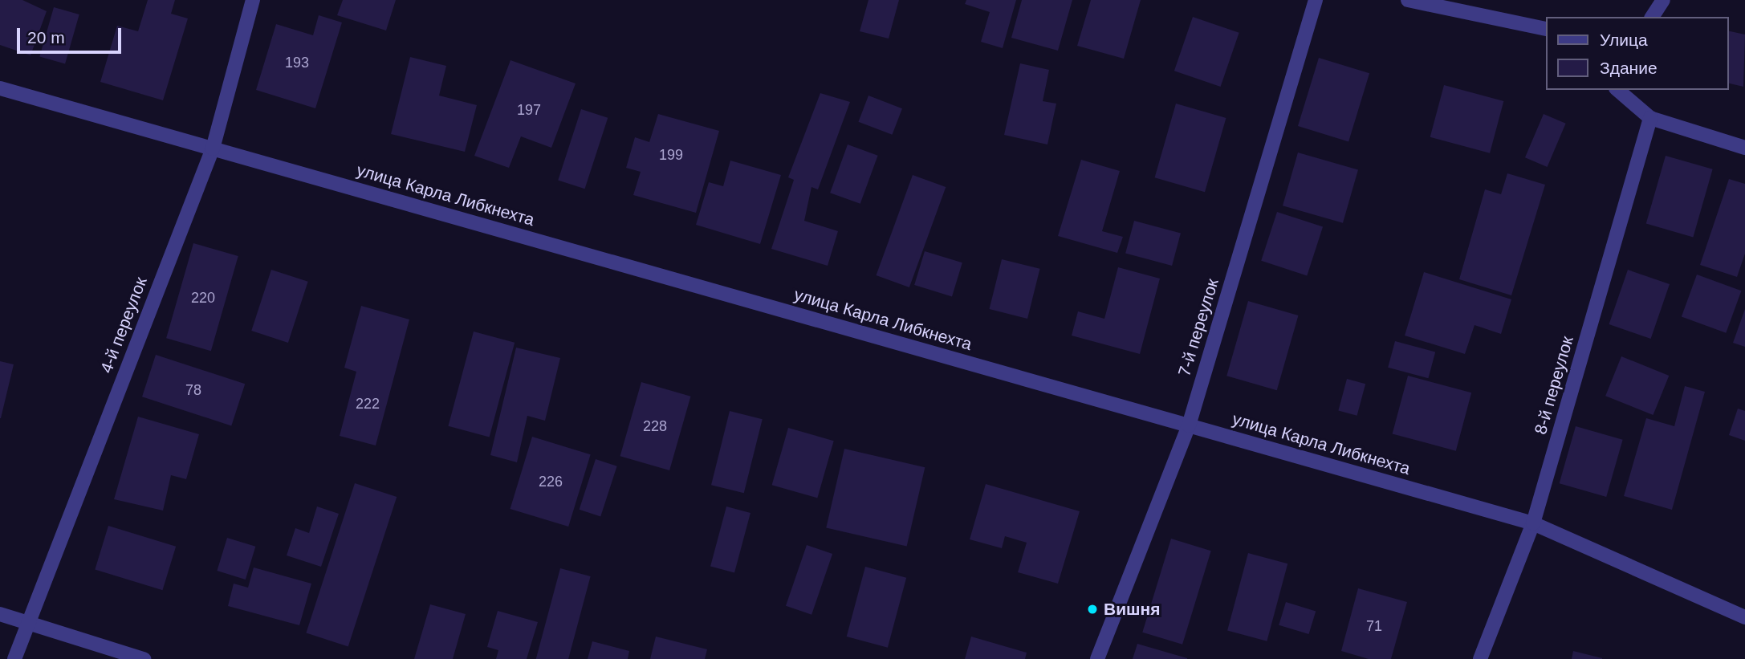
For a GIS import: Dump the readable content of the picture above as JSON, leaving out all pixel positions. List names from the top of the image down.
{
  "streets": {
    "street": [
      "улица Карла Либкнехта",
      "4-й переулок",
      "7-й переулок",
      "8-й переулок"
    ]
  },
  "crossings": [
    ["улица Карла Либкнехта", "4-й переулок"],
    ["улица Карла Либкнехта", "7-й переулок"],
    ["улица Карла Либкнехта", "8-й переулок"]
  ],
  "places": ["Вишня"],
  "house_numbers": [
    "193",
    "197",
    "199",
    "220",
    "78",
    "222",
    "228",
    "226",
    "71"
  ],
  "legend": ["Улица", "Здание"],
  "scale_bar": "20 m"
}
